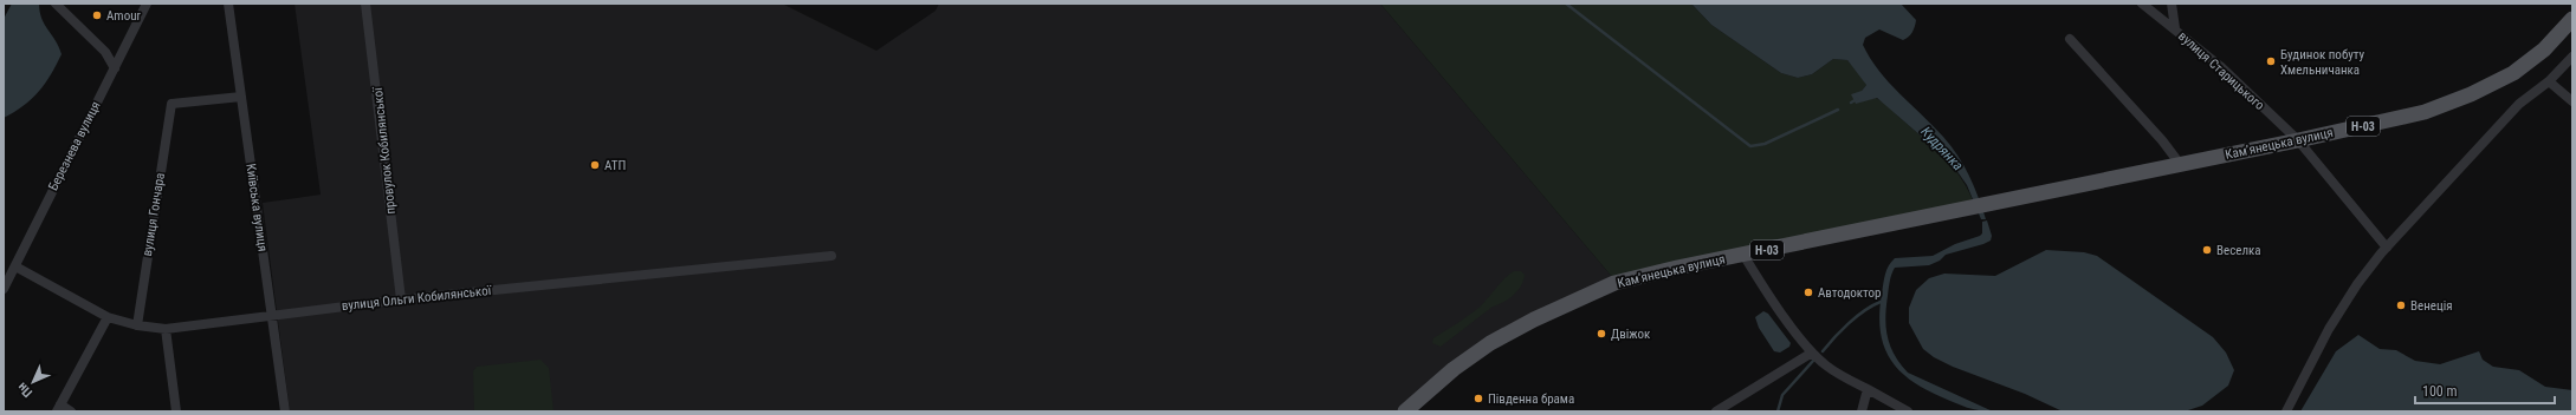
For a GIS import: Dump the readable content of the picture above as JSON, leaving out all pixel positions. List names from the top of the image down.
{
  "streets": {
    "main road": ["Н-03", "Камʼянецька вулиця"],
    "street": [
      "вулиця Старицького",
      "Березнева вулиця",
      "провулок Кобилянської",
      "Київська вулиця",
      "вулиця Гончара",
      "вулиця Ольги Кобилянської"
    ]
  },
  "crossings": [
    ["вулиця Старицького", "Камʼянецька вулиця"],
    ["Березнева вулиця", "вулиця Ольги Кобилянської"],
    ["провулок Кобилянської", "вулиця Ольги Кобилянської"],
    ["Київська вулиця", "вулиця Гончара"],
    ["Київська вулиця", "вулиця Ольги Кобилянської"],
    ["вулиця Гончара", "вулиця Ольги Кобилянської"]
  ],
  "water": ["Кудрянка"],
  "places": [
    "Amour",
    "Будинок побуту Хмельничанка",
    "АТП",
    "Веселка",
    "Автодоктор",
    "Венеція",
    "Двіжок",
    "Південна брама"
  ],
  "scale_bar": "100 m",
  "north": "bottom left"
}
